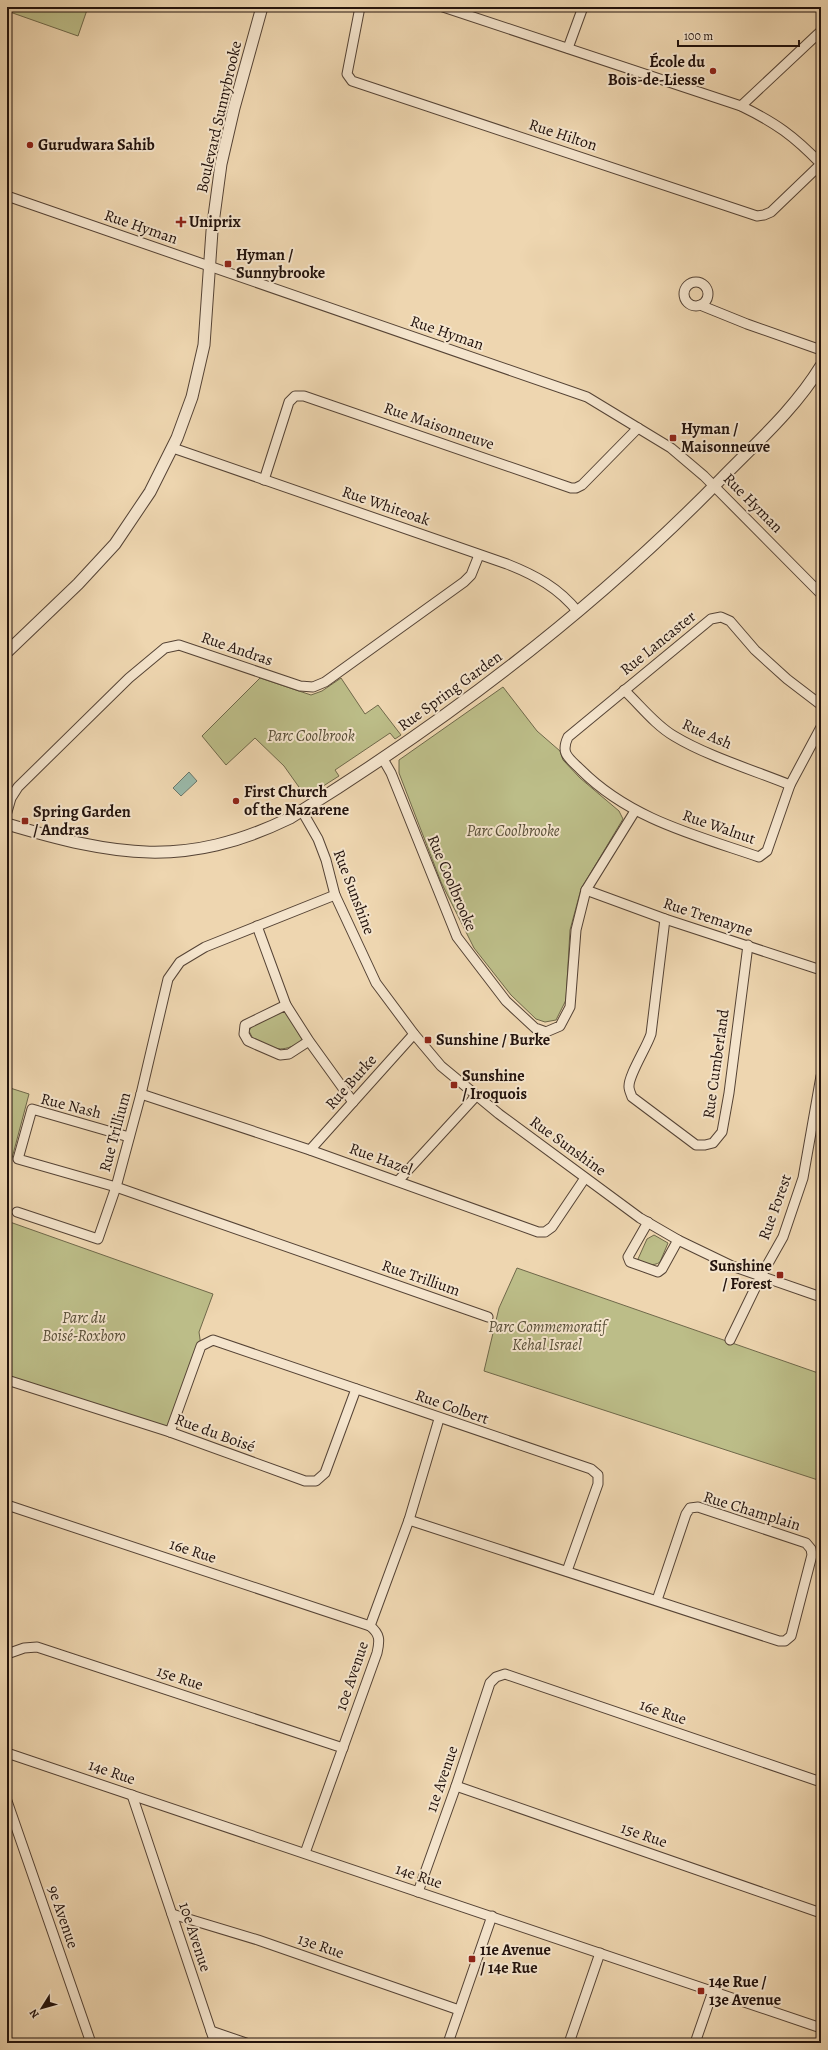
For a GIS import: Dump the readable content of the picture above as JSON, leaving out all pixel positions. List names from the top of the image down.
{
  "streets": {
    "street": [
      "Boulevard Sunnybrooke",
      "Rue Hilton",
      "Rue Hyman",
      "Rue Maisonneuve",
      "Rue Whiteoak",
      "Rue Lancaster",
      "Rue Andras",
      "Rue Spring Garden",
      "Rue Ash",
      "Rue Walnut",
      "Rue Coolbrooke",
      "Rue Sunshine",
      "Rue Tremayne",
      "Rue Cumberland",
      "Rue Burke",
      "Rue Nash",
      "Rue Trillium",
      "Rue Hazel",
      "Rue Forest",
      "Rue Colbert",
      "Rue du Boisé",
      "Rue Champlain",
      "16e Rue",
      "10e Avenue",
      "15e Rue",
      "14e Rue",
      "11e Avenue",
      "9e Avenue",
      "13e Rue"
    ]
  },
  "crossings": [
    ["Boulevard Sunnybrooke", "Rue Hyman"],
    ["Boulevard Sunnybrooke", "Rue Whiteoak"],
    ["Rue Hyman", "Rue Maisonneuve"],
    ["Rue Hyman", "Rue Spring Garden"],
    ["Rue Maisonneuve", "Rue Whiteoak"],
    ["Rue Whiteoak", "Rue Andras"],
    ["Rue Whiteoak", "Rue Spring Garden"],
    ["Rue Lancaster", "Rue Ash"],
    ["Rue Lancaster", "Rue Walnut"],
    ["Rue Spring Garden", "Rue Coolbrooke"],
    ["Rue Spring Garden", "Rue Sunshine"],
    ["Rue Ash", "Rue Walnut"],
    ["Rue Walnut", "Rue Coolbrooke"],
    ["Rue Coolbrooke", "Rue Tremayne"],
    ["Rue Sunshine", "Rue Burke"],
    ["Rue Sunshine", "Rue Trillium"],
    ["Rue Sunshine", "Rue Hazel"],
    ["Rue Sunshine", "Rue Forest"],
    ["Rue Tremayne", "Rue Cumberland"],
    ["Rue Burke", "Rue Hazel"],
    ["Rue Nash", "Rue Trillium"],
    ["Rue Trillium", "Rue Hazel"],
    ["Rue Colbert", "Rue du Boisé"],
    ["Rue Colbert", "Rue Champlain"],
    ["Rue Colbert", "10e Avenue"],
    ["Rue Champlain", "10e Avenue"],
    ["16e Rue", "10e Avenue"],
    ["16e Rue", "11e Avenue"],
    ["10e Avenue", "15e Rue"],
    ["10e Avenue", "14e Rue"],
    ["10e Avenue", "13e Rue"],
    ["15e Rue", "11e Avenue"],
    ["14e Rue", "11e Avenue"]
  ],
  "parks": [
    "Parc Coolbrook",
    "Parc Coolbrooke",
    "Parc du Boisé-Roxboro",
    "Parc Commemoratif Kehal Israel"
  ],
  "places": {
    "other": ["École du Bois-de-Liesse", "Gurudwara Sahib", "First Church of the Nazarene"],
    "health": ["Uniprix"],
    "transit": [
      "Hyman / Sunnybrooke",
      "Hyman / Maisonneuve",
      "Spring Garden / Andras",
      "Sunshine / Burke",
      "Sunshine / Iroquois",
      "Sunshine / Forest",
      "11e Avenue / 14e Rue",
      "14e Rue / 13e Avenue"
    ]
  },
  "scale_bar": "100 m",
  "north": "bottom left"
}
